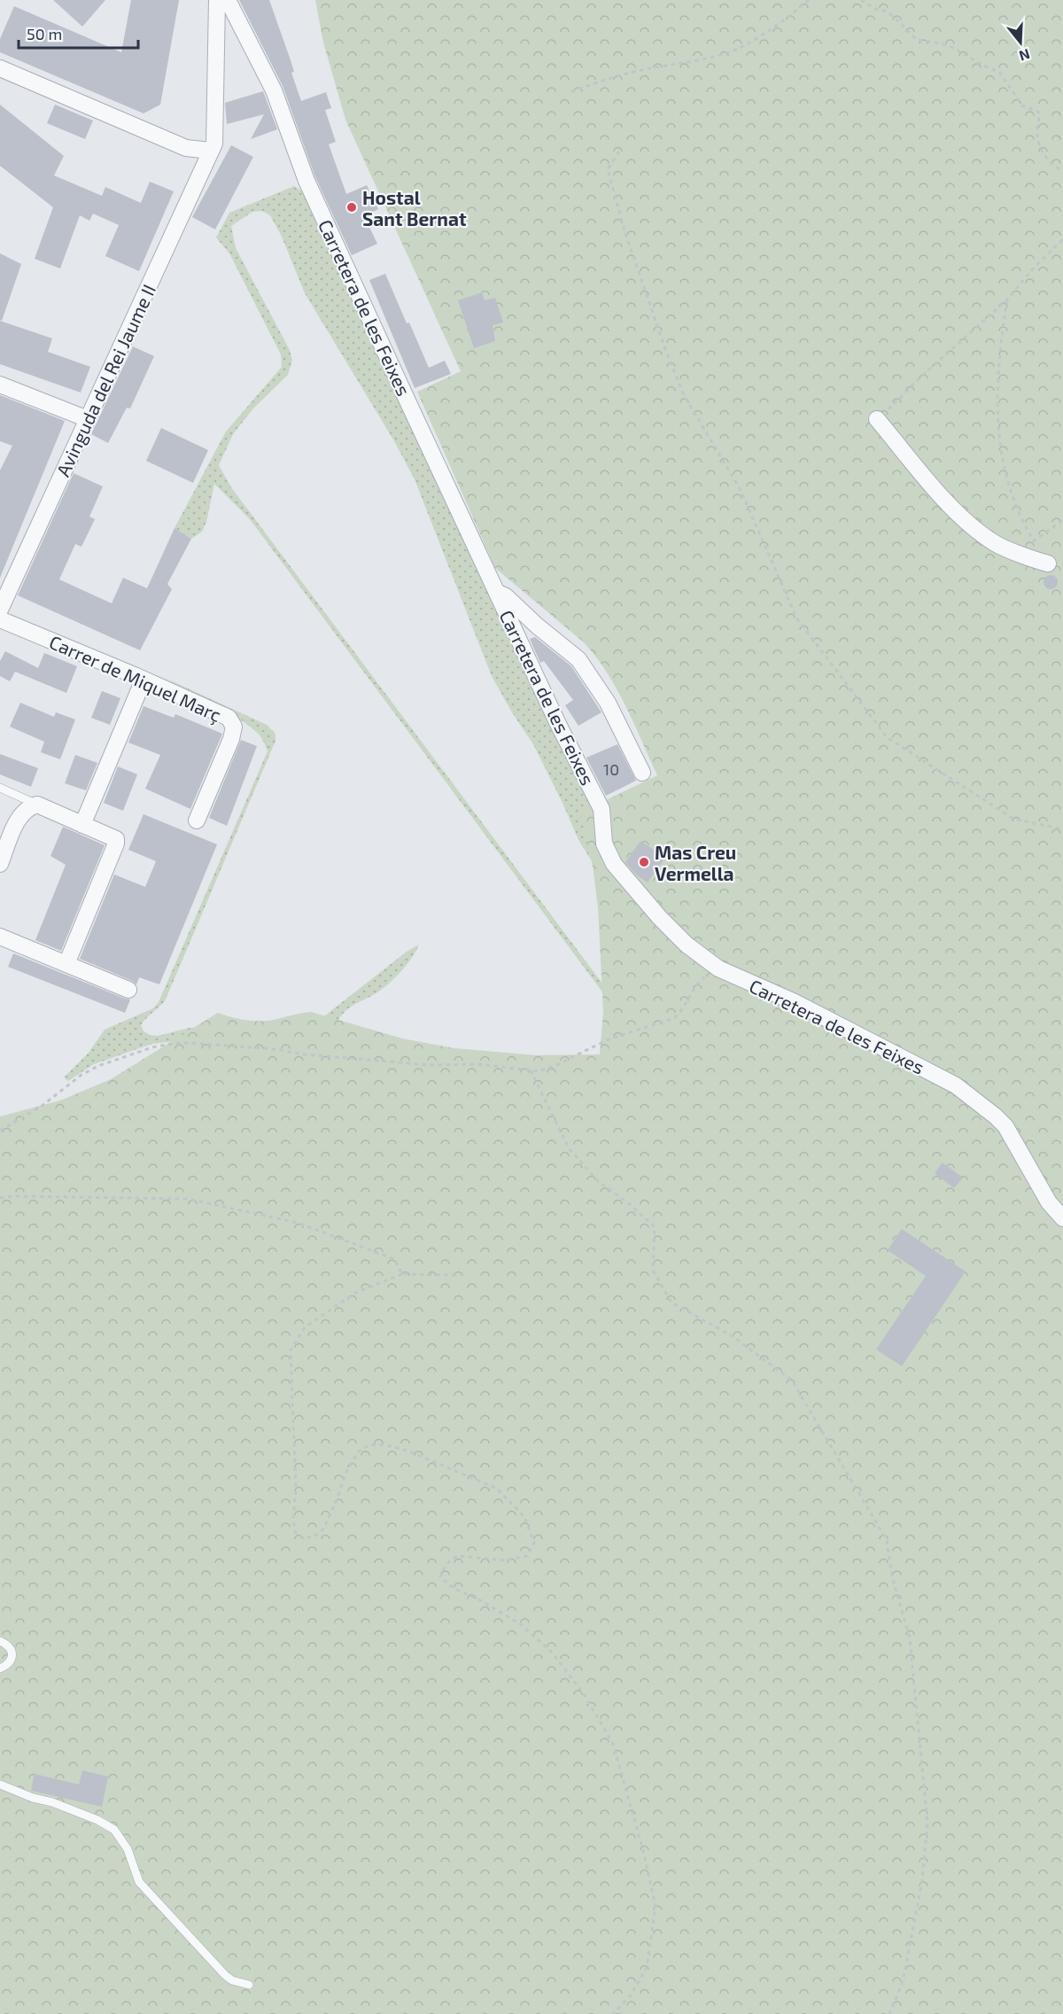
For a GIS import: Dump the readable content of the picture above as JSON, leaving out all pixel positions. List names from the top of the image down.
{
  "streets": {
    "street": ["Carretera de les Feixes", "Avinguda del Rei Jaume II", "Carrer de Miquel Març"]
  },
  "places": ["Hostal Sant Bernat", "Mas Creu Vermella"],
  "house_numbers": ["10"],
  "scale_bar": "50 m",
  "north": "bottom"
}
